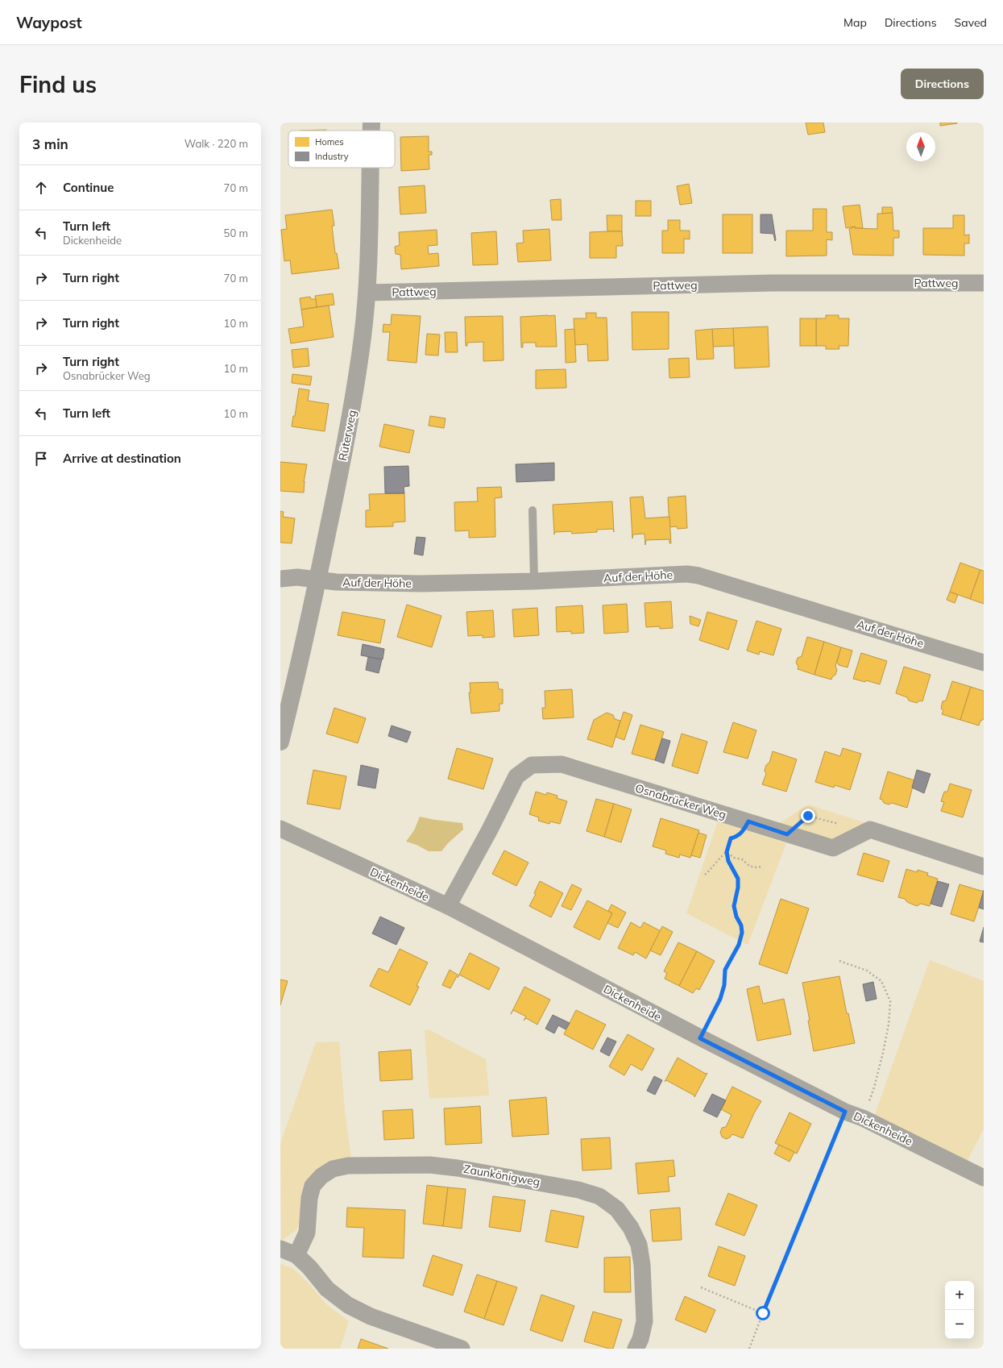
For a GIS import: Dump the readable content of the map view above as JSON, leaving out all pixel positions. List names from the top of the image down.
{
  "streets": {
    "street": [
      "Pattweg",
      "Rüterweg",
      "Auf der Höhe",
      "Osnabrücker Weg",
      "Dickenheide",
      "Zaunkönigweg"
    ]
  },
  "crossings": [
    ["Pattweg", "Rüterweg"],
    ["Rüterweg", "Auf der Höhe"],
    ["Osnabrücker Weg", "Dickenheide"]
  ],
  "legend": ["Homes", "Industry"],
  "north": "top",
  "page": {
    "header": "Waypost",
    "nav": ["Map", "Directions", "Saved"],
    "buttons": "Directions",
    "title": "Find us",
    "heading": ["3 min", "Walk · 220 m"],
    "list": [
      ["Continue", "70 m"],
      ["Turn left", "Dickenheide", "50 m"],
      ["Turn right", "70 m"],
      ["Turn right", "10 m"],
      ["Turn right", "Osnabrücker Weg", "10 m"],
      ["Turn left", "10 m"],
      "Arrive at destination"
    ],
    "map_buttons": ["+", "−"]
  }
}
